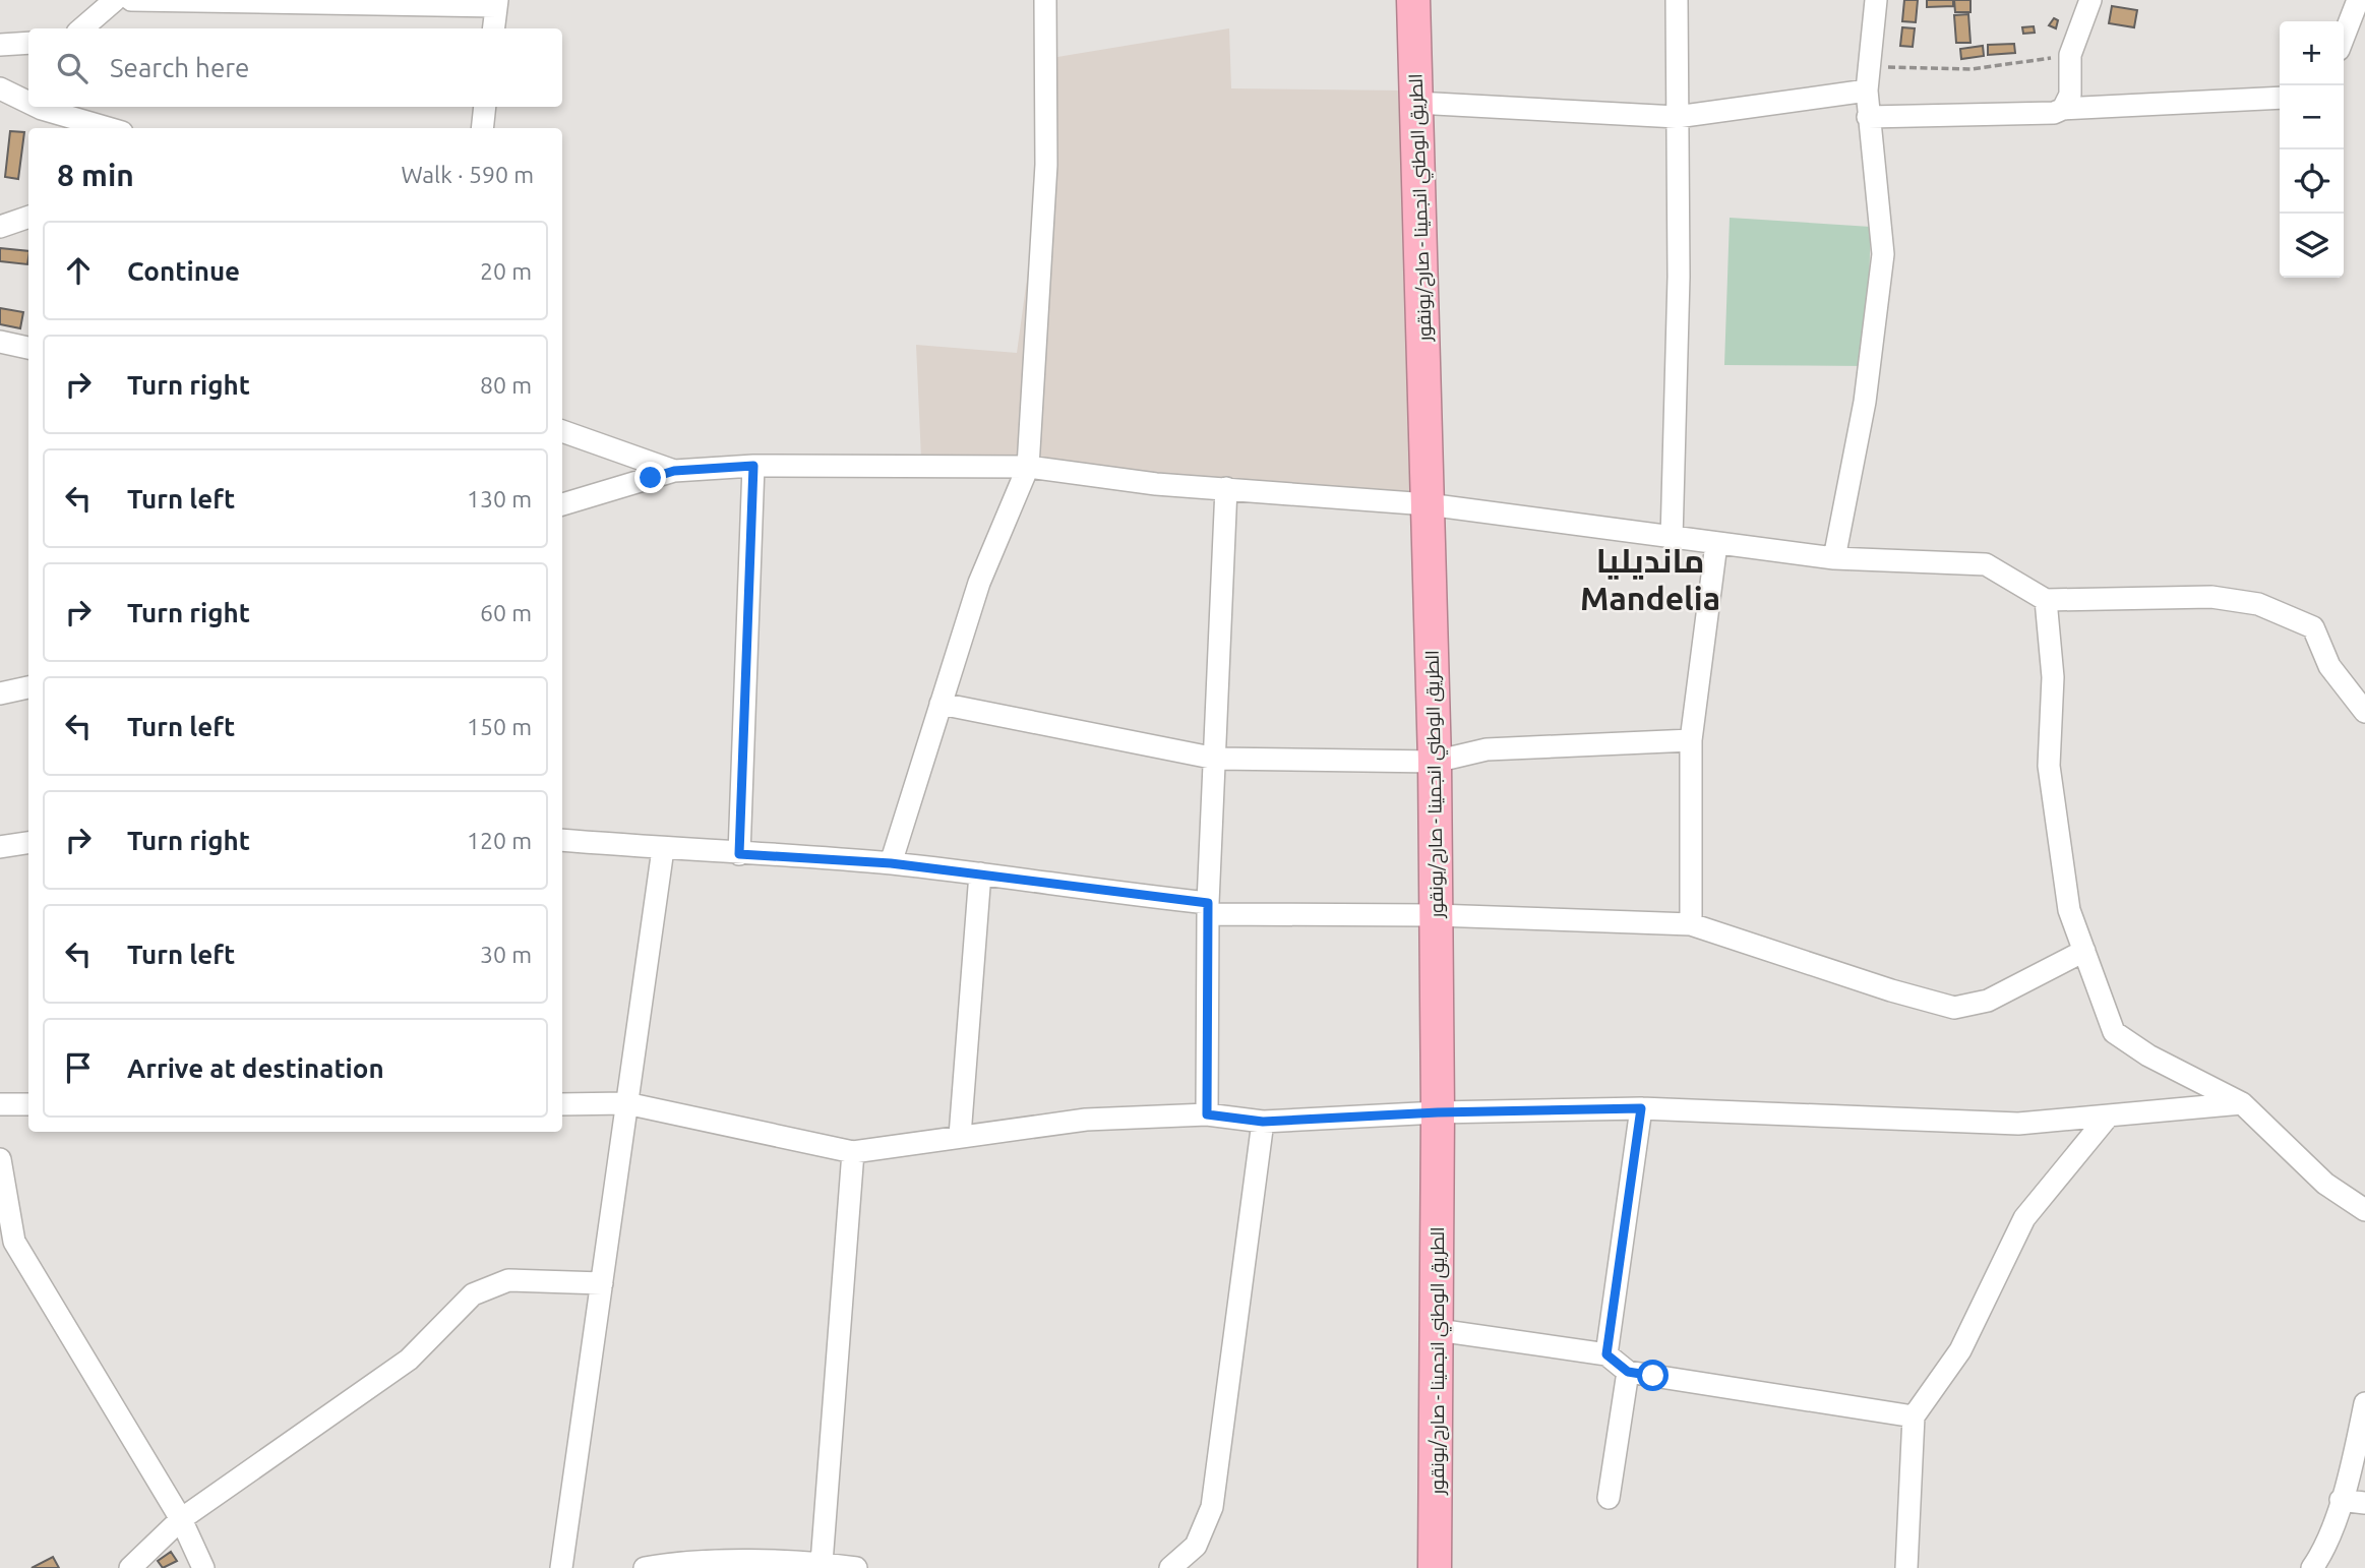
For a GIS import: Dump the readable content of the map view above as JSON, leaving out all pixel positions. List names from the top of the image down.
{
  "streets": {
    "highway": ["الطريق الوطني انجمينا - صارح/بونقور"]
  },
  "districts": ["مانديليا Mandelia"],
  "page": {
    "map_buttons": ["+", "−"],
    "search": "Search here",
    "heading": ["8 min", "Walk · 590 m"],
    "list": [
      ["Continue", "20 m"],
      ["Turn right", "80 m"],
      ["Turn left", "130 m"],
      ["Turn right", "60 m"],
      ["Turn left", "150 m"],
      ["Turn right", "120 m"],
      ["Turn left", "30 m"],
      "Arrive at destination"
    ]
  }
}
